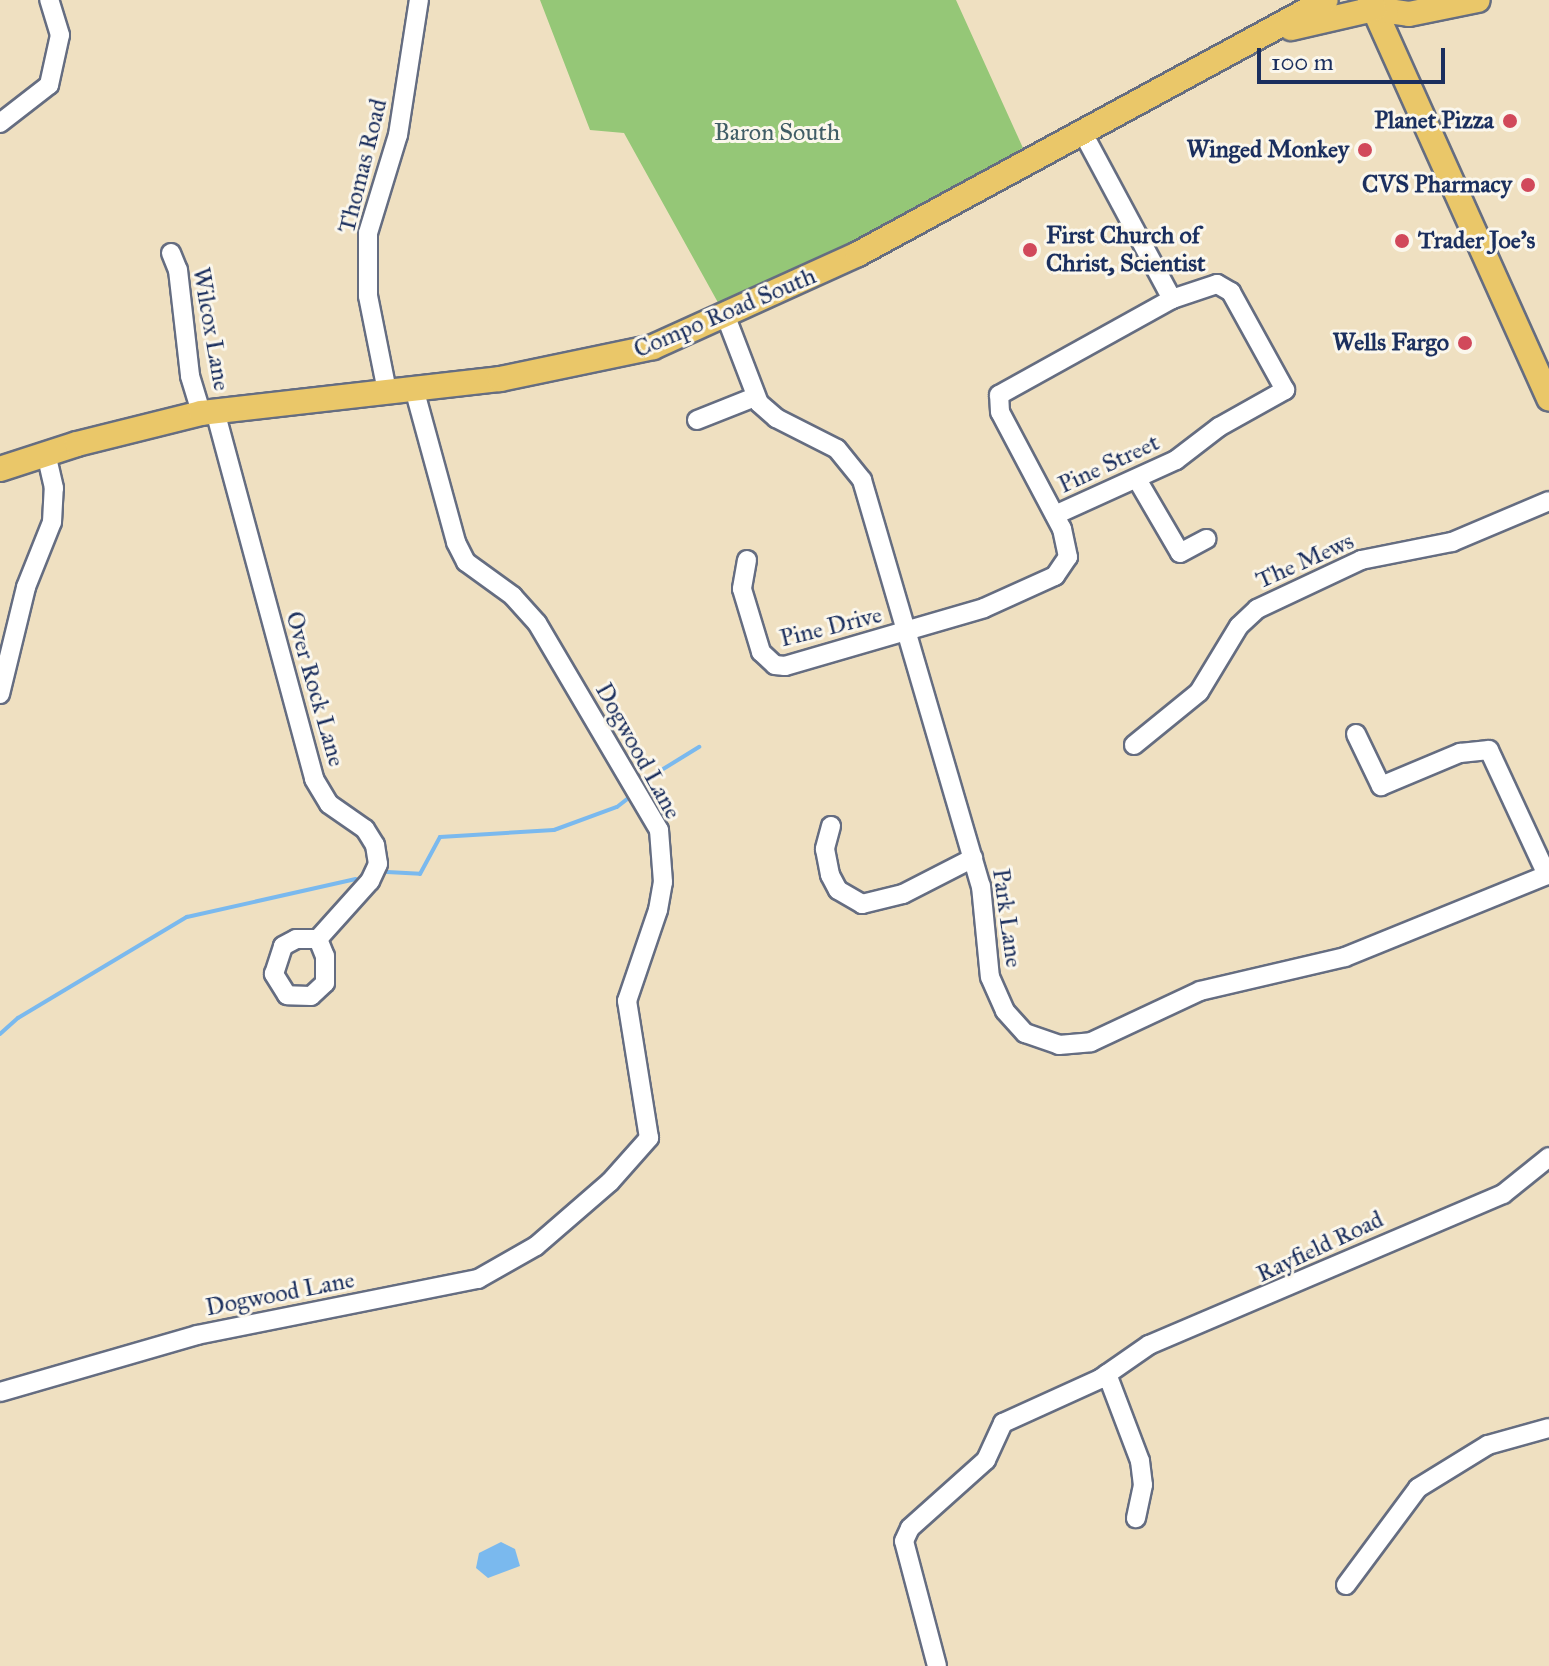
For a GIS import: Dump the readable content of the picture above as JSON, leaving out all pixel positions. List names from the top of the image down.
{
  "streets": {
    "main road": ["Compo Road South"],
    "street": [
      "Thomas Road",
      "Wilcox Lane",
      "Pine Street",
      "The Mews",
      "Pine Drive",
      "Over Rock Lane",
      "Dogwood Lane",
      "Park Lane",
      "Rayfield Road"
    ]
  },
  "crossings": [
    ["Thomas Road", "Compo Road South"],
    ["Compo Road South", "Wilcox Lane"],
    ["Compo Road South", "Over Rock Lane"],
    ["Compo Road South", "Dogwood Lane"],
    ["Compo Road South", "Park Lane"],
    ["Wilcox Lane", "Over Rock Lane"],
    ["Pine Street", "Pine Drive"],
    ["Pine Drive", "Park Lane"]
  ],
  "parks": ["Baron South"],
  "places": [
    "Planet Pizza",
    "Winged Monkey",
    "CVS Pharmacy",
    "Trader Joe's",
    "First Church of Christ, Scientist",
    "Wells Fargo"
  ],
  "scale_bar": "100 m"
}
